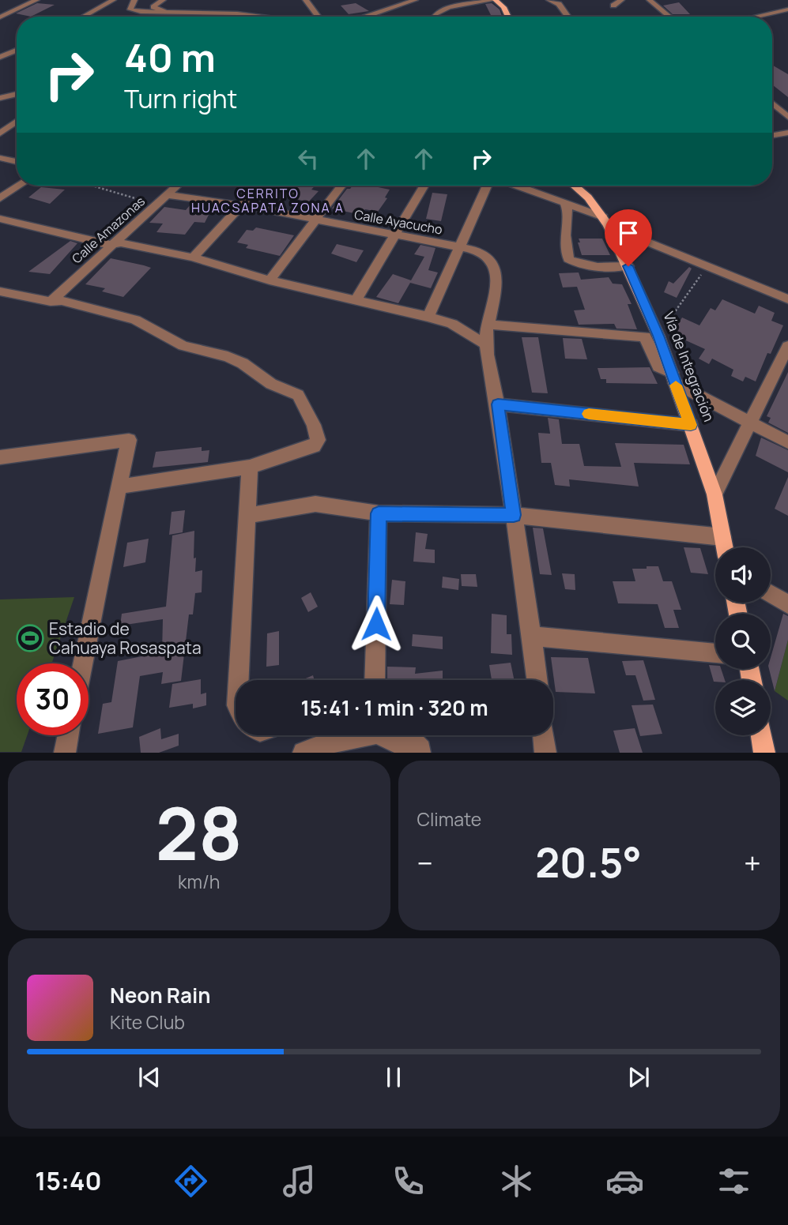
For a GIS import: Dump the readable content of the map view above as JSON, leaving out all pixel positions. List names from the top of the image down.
{
  "streets": {
    "main road": ["Vía de Integración"],
    "street": ["Calle Ayacucho", "Calle Amazonas"]
  },
  "crossings": [
    ["Calle Ayacucho", "Calle Amazonas"]
  ],
  "districts": ["CERRITO HUACSAPATA ZONA A"],
  "places": {
    "sports": ["Estadio de Cahuaya Rosaspata"]
  },
  "page": {
    "turn": ["40 m", "Turn right"],
    "limit": "30",
    "trip": "15:41 · 1 min · 320 m",
    "tile": [
      ["28", "km/h"],
      "Climate"
    ],
    "heat": ["−", "20.5°", "+"],
    "song": ["Neon Rain", "Kite Club"],
    "tabs": "15:40"
  }
}
